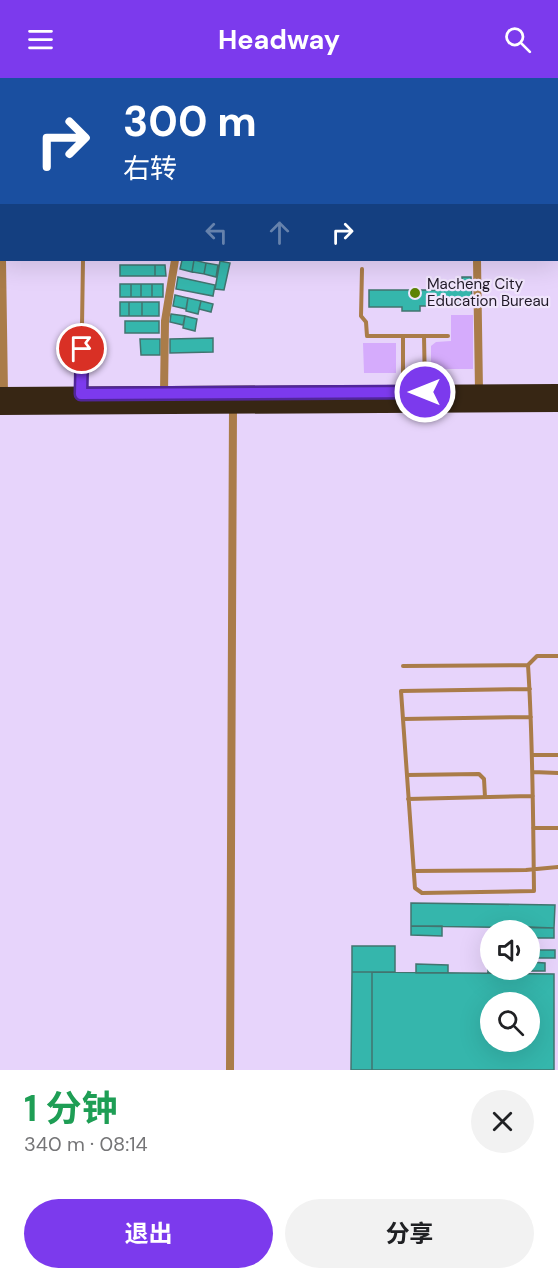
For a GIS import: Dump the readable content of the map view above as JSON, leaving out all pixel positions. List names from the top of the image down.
{
  "places": ["Macheng City Education Bureau"],
  "page": {
    "header": "Headway",
    "turn": ["300 m", "右转"],
    "heading": ["1 分钟", "340 m · 08:14"],
    "buttons": ["退出", "分享"]
  }
}
